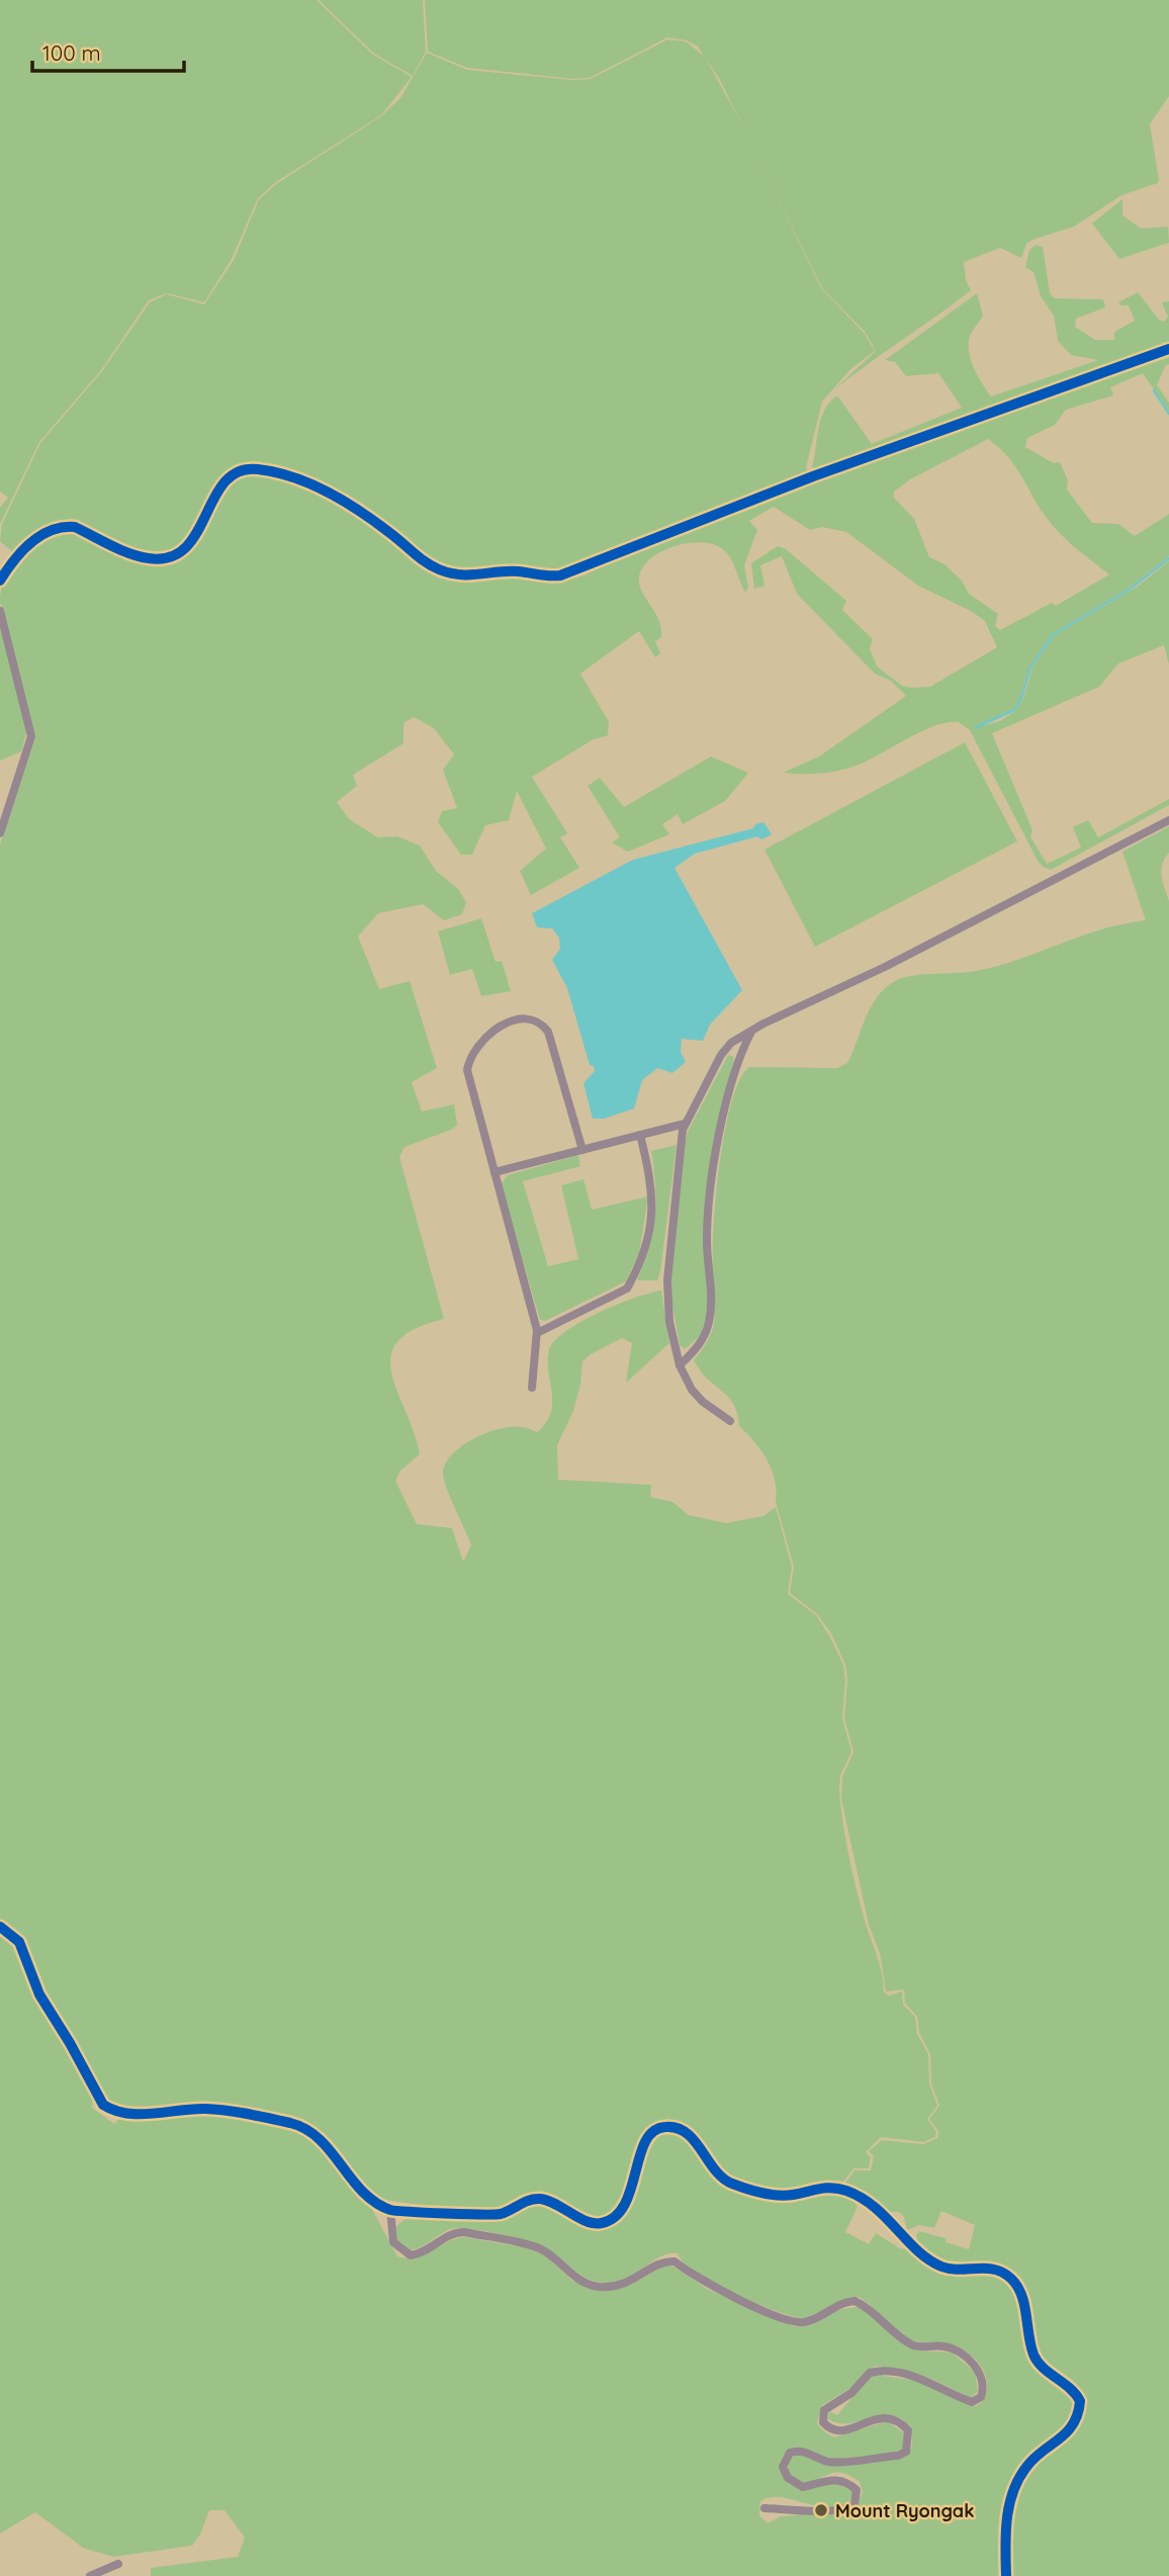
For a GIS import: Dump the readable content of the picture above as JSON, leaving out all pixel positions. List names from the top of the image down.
{
  "places": ["Mount Ryongak"],
  "scale_bar": "100 m"
}
